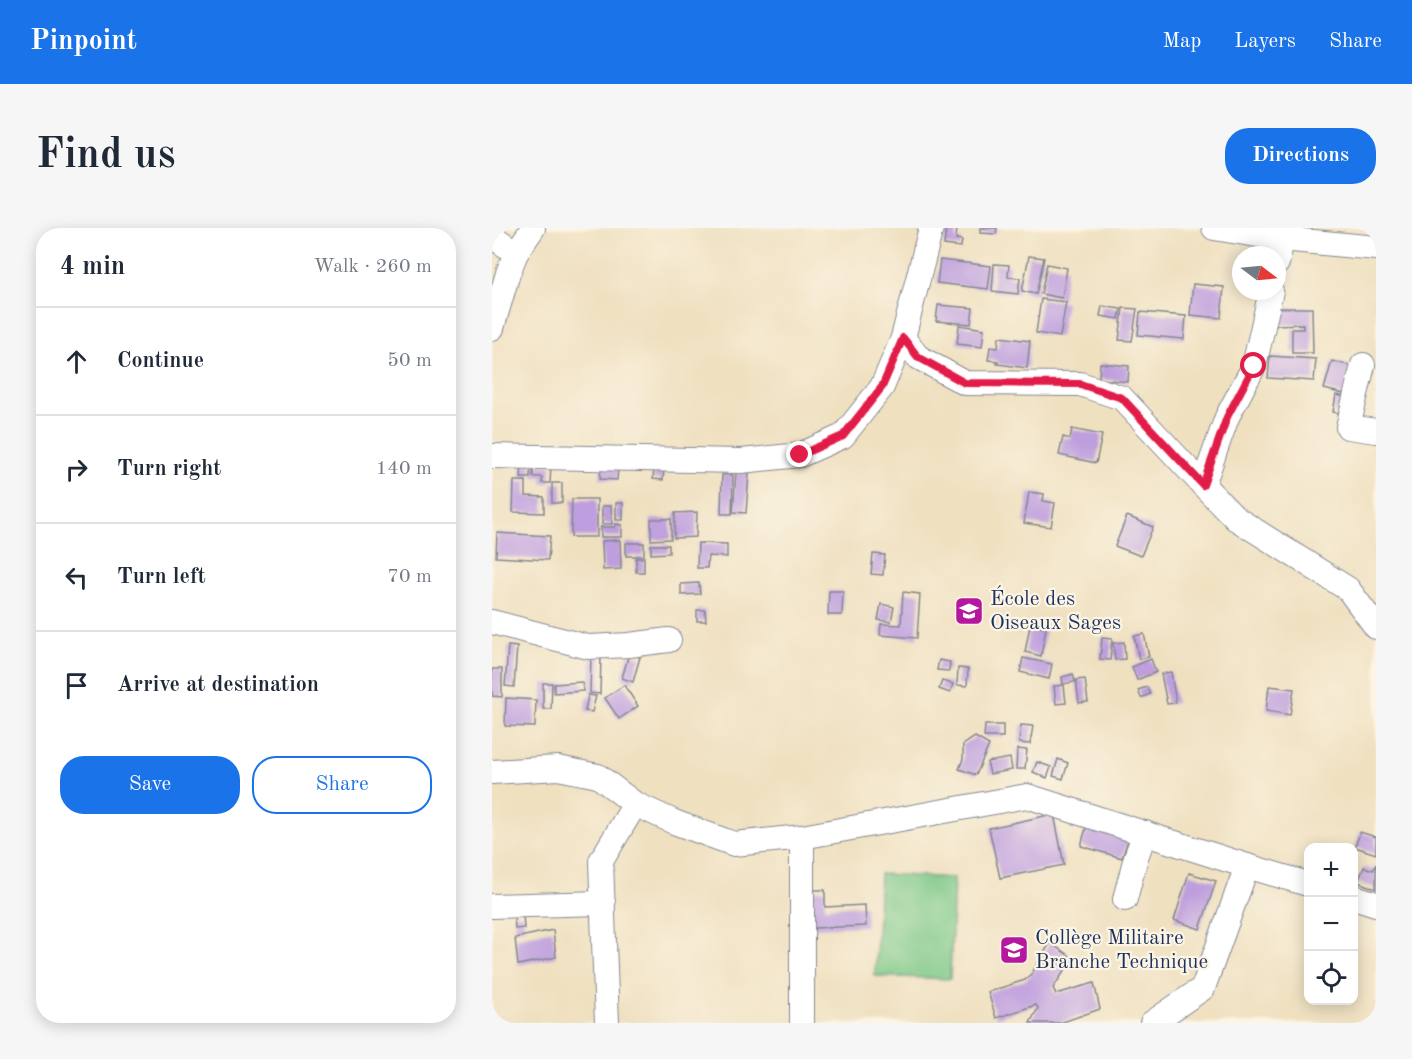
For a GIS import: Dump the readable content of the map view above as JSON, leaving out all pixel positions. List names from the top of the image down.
{
  "places": {
    "school or university": ["École des Oiseaux Sages", "Collège Militaire Branche Technique"]
  },
  "north": "right",
  "page": {
    "header": "Pinpoint",
    "nav": ["Map", "Layers", "Share"],
    "buttons": [
      "Directions",
      ["Save", "Share"]
    ],
    "title": "Find us",
    "heading": ["4 min", "Walk · 260 m"],
    "list": [
      ["Continue", "50 m"],
      ["Turn right", "140 m"],
      ["Turn left", "70 m"],
      "Arrive at destination"
    ],
    "map_buttons": ["+", "−"]
  }
}
